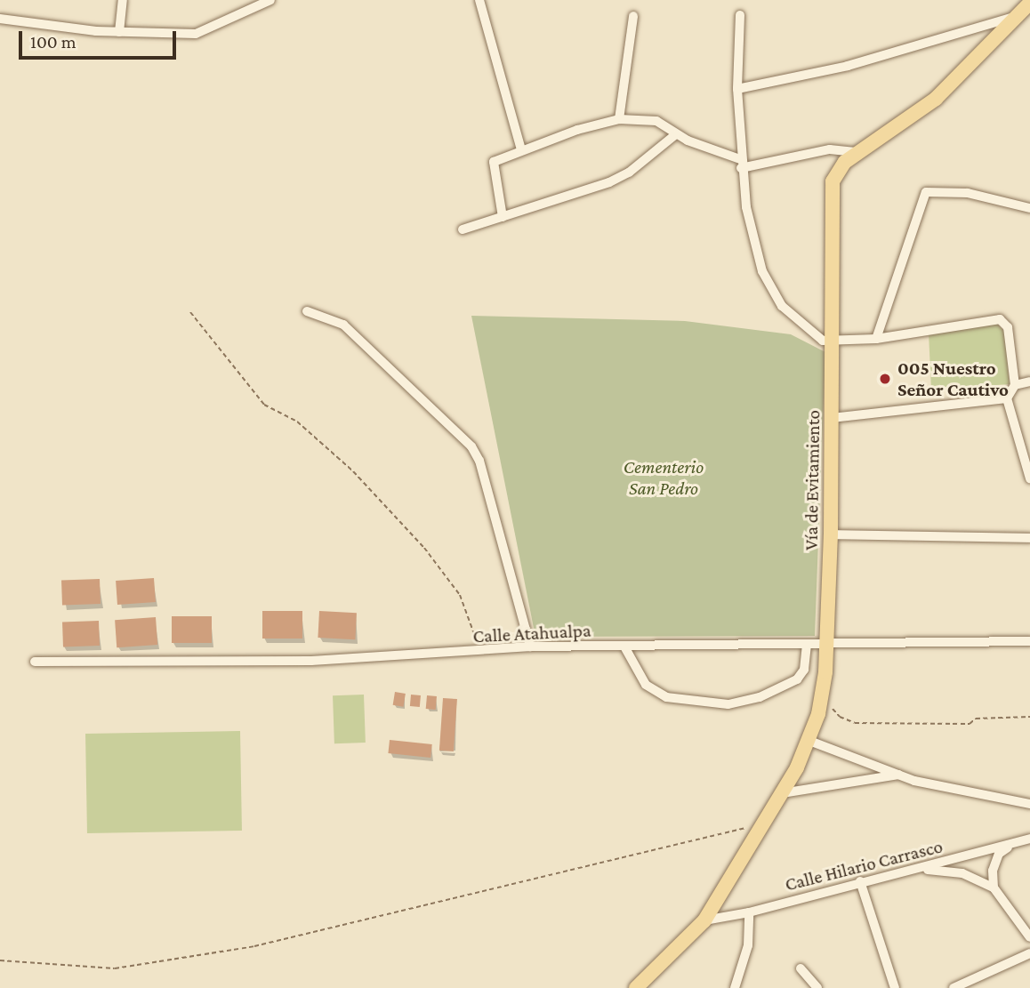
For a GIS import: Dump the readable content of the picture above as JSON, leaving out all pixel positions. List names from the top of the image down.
{
  "streets": {
    "main road": ["Vía de Evitamiento"],
    "street": ["Calle Atahualpa", "Calle Hilario Carrasco"]
  },
  "crossings": [
    ["Vía de Evitamiento", "Calle Atahualpa"],
    ["Vía de Evitamiento", "Calle Hilario Carrasco"]
  ],
  "parks": ["Cementerio San Pedro"],
  "places": ["005 Nuestro Señor Cautivo"],
  "scale_bar": "100 m"
}
